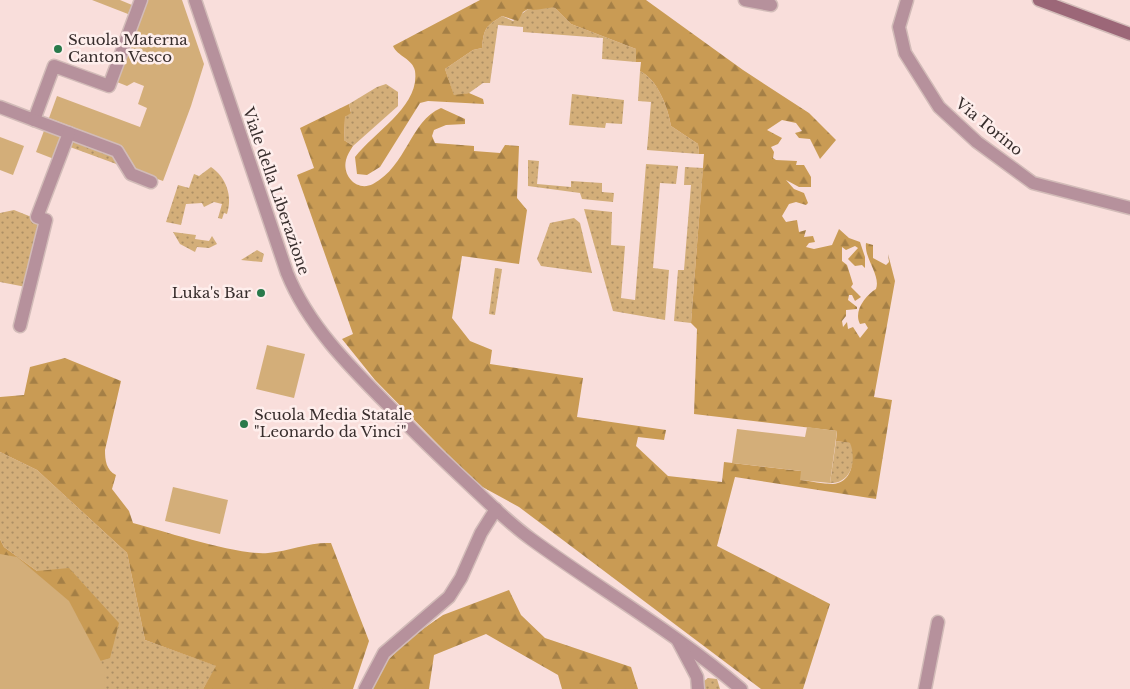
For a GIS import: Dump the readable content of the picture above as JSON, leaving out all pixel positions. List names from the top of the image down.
{
  "streets": {
    "street": ["Via Torino", "Viale della Liberazione"]
  },
  "places": ["Scuola Materna Canton Vesco", "Luka's Bar", "Scuola Media Statale \"Leonardo da Vinci\""]
}
